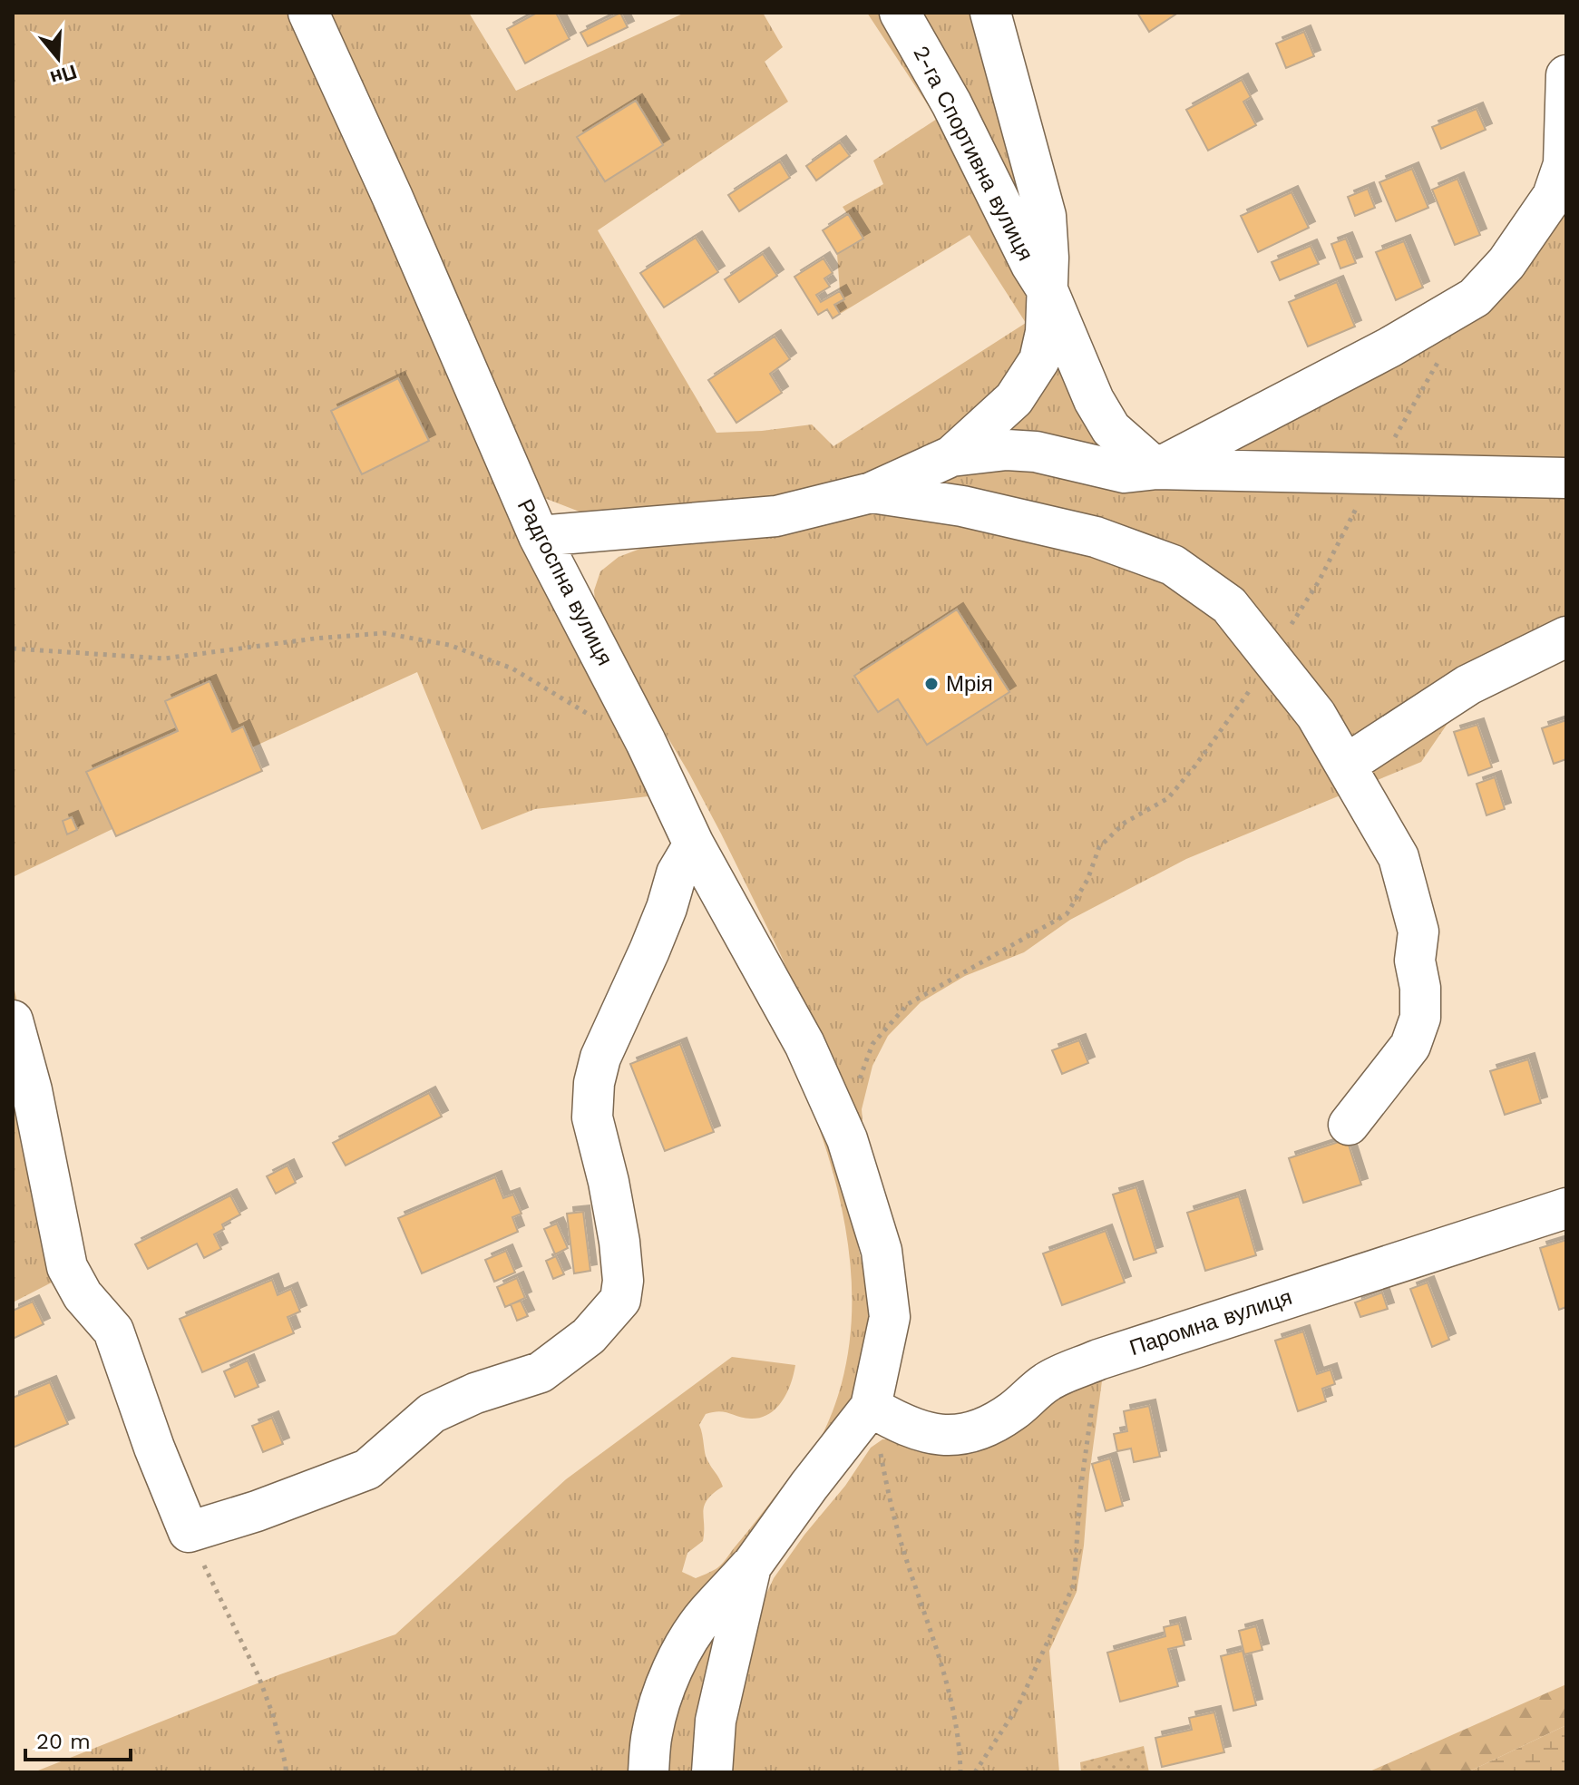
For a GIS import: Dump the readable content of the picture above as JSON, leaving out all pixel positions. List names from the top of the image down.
{
  "streets": {
    "street": ["2-га Спортивна вулиця", "Радгоспна вулиця", "Паромна вулиця"]
  },
  "crossings": [
    ["Радгоспна вулиця", "Паромна вулиця"]
  ],
  "places": ["Мрія"],
  "scale_bar": "20 m",
  "north": "bottom"
}
